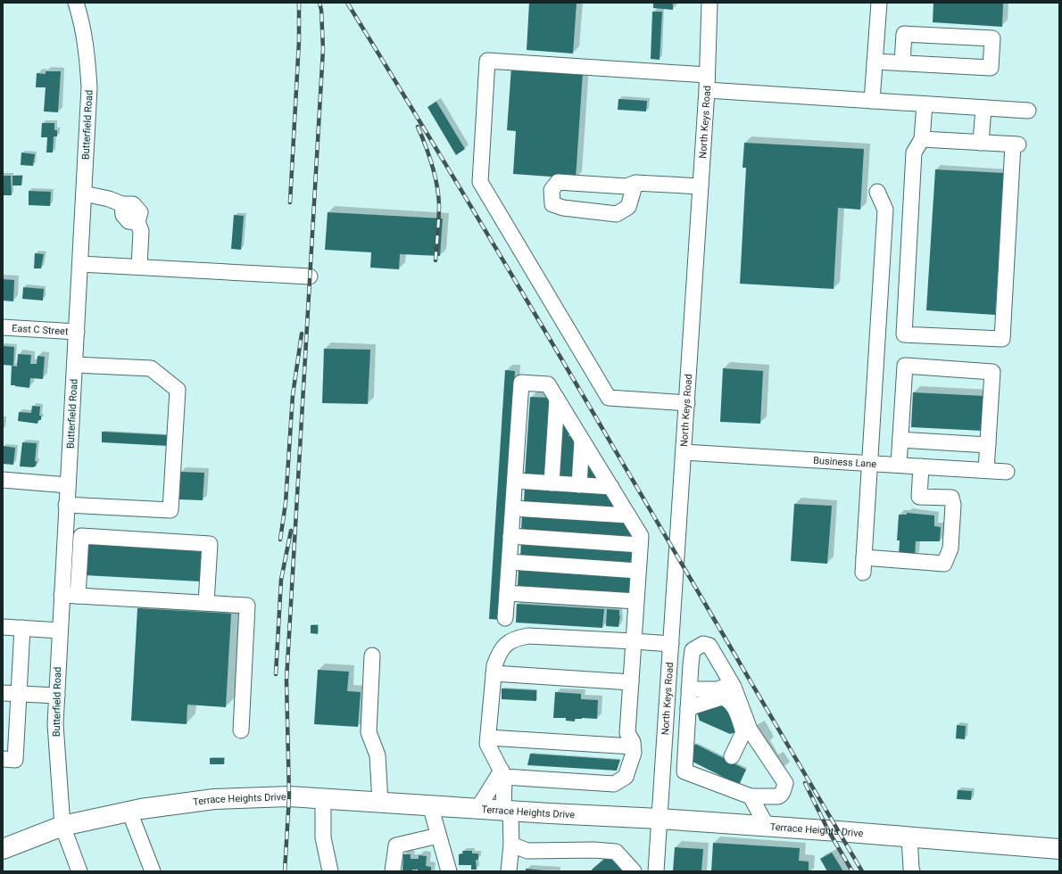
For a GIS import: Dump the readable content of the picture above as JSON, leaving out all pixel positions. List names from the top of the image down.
{
  "streets": {
    "main road": ["Terrace Heights Drive"],
    "street": [
      "North Keys Road",
      "Butterfield Road",
      "East C Street",
      "Business Lane"
    ]
  },
  "crossings": [
    ["North Keys Road", "Business Lane"],
    ["North Keys Road", "Terrace Heights Drive"],
    ["Butterfield Road", "East C Street"],
    ["Butterfield Road", "Terrace Heights Drive"]
  ]
}
